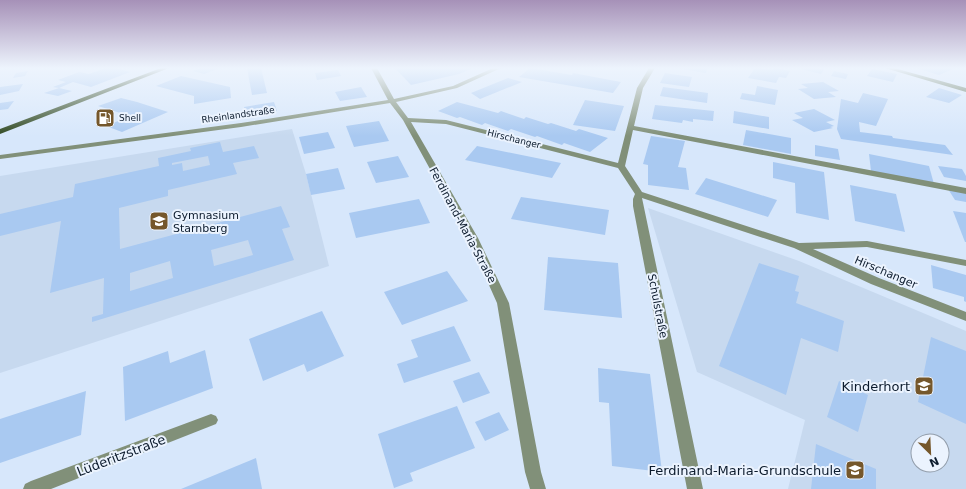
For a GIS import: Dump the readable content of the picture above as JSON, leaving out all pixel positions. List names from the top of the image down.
{
  "streets": {
    "street": [
      "Rheinlandstraße",
      "Hirschanger",
      "Ferdinand-Maria-Straße",
      "Schulstraße",
      "Lüderitzstraße"
    ]
  },
  "crossings": [
    ["Rheinlandstraße", "Ferdinand-Maria-Straße"],
    ["Hirschanger", "Ferdinand-Maria-Straße"],
    ["Hirschanger", "Schulstraße"]
  ],
  "places": {
    "fuel station": ["Shell"],
    "school or university": ["Gymnasium Starnberg", "Kinderhort", "Ferdinand-Maria-Grundschule"]
  },
  "north": "bottom right"
}
